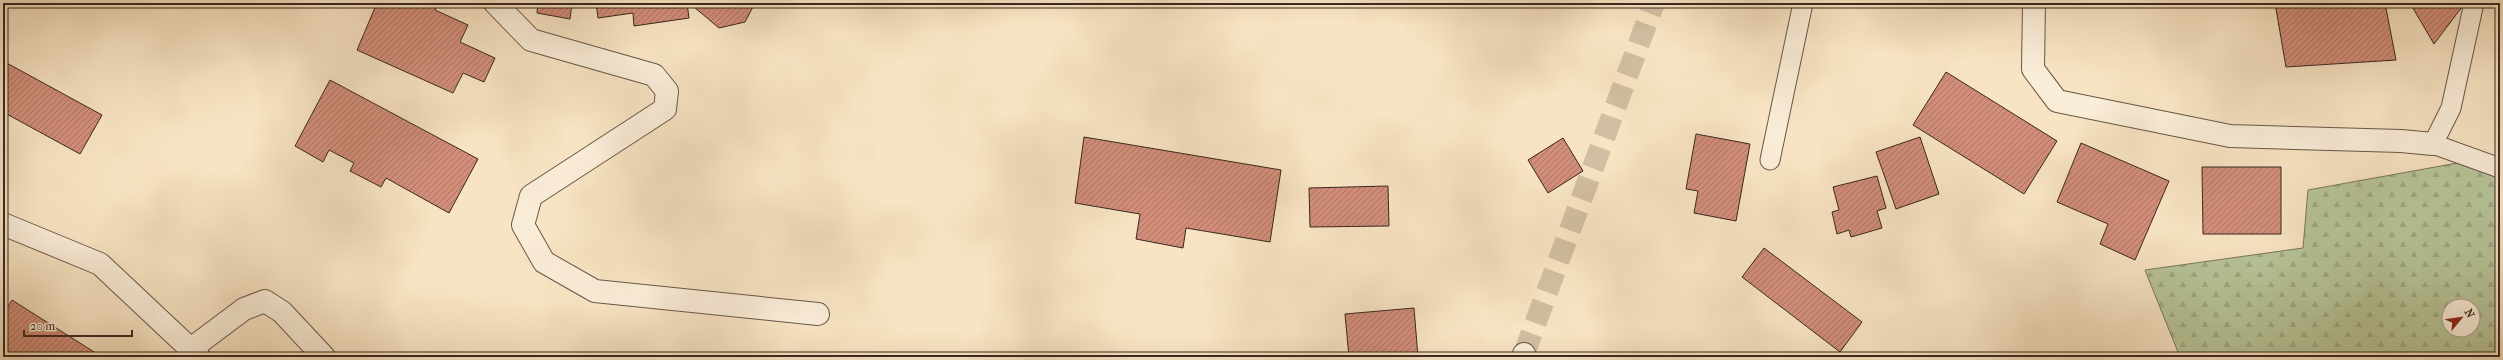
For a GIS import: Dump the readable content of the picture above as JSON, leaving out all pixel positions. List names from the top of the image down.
{
  "scale_bar": "20 m",
  "north": "top right"
}
